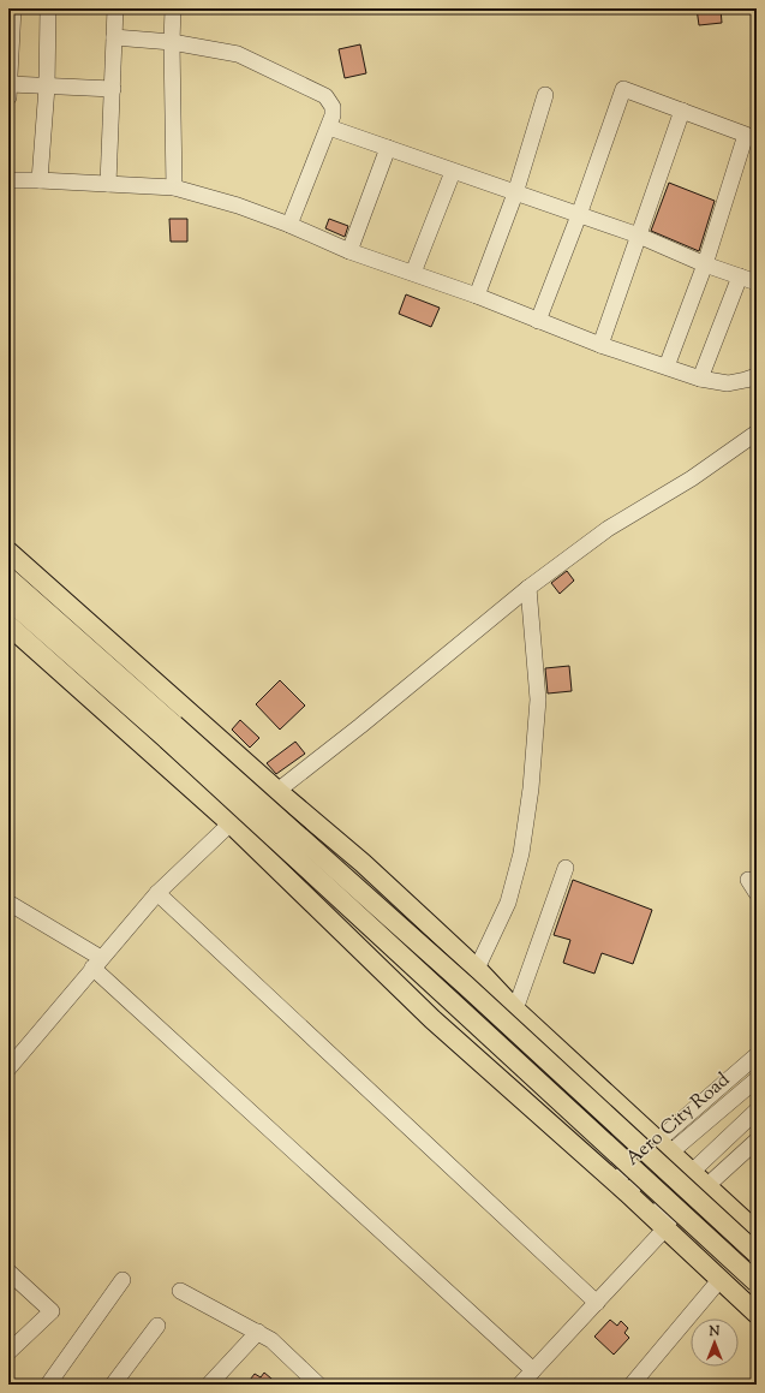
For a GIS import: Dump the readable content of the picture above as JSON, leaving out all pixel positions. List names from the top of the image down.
{
  "streets": {
    "street": ["Aero City Road"]
  },
  "north": "top"
}
